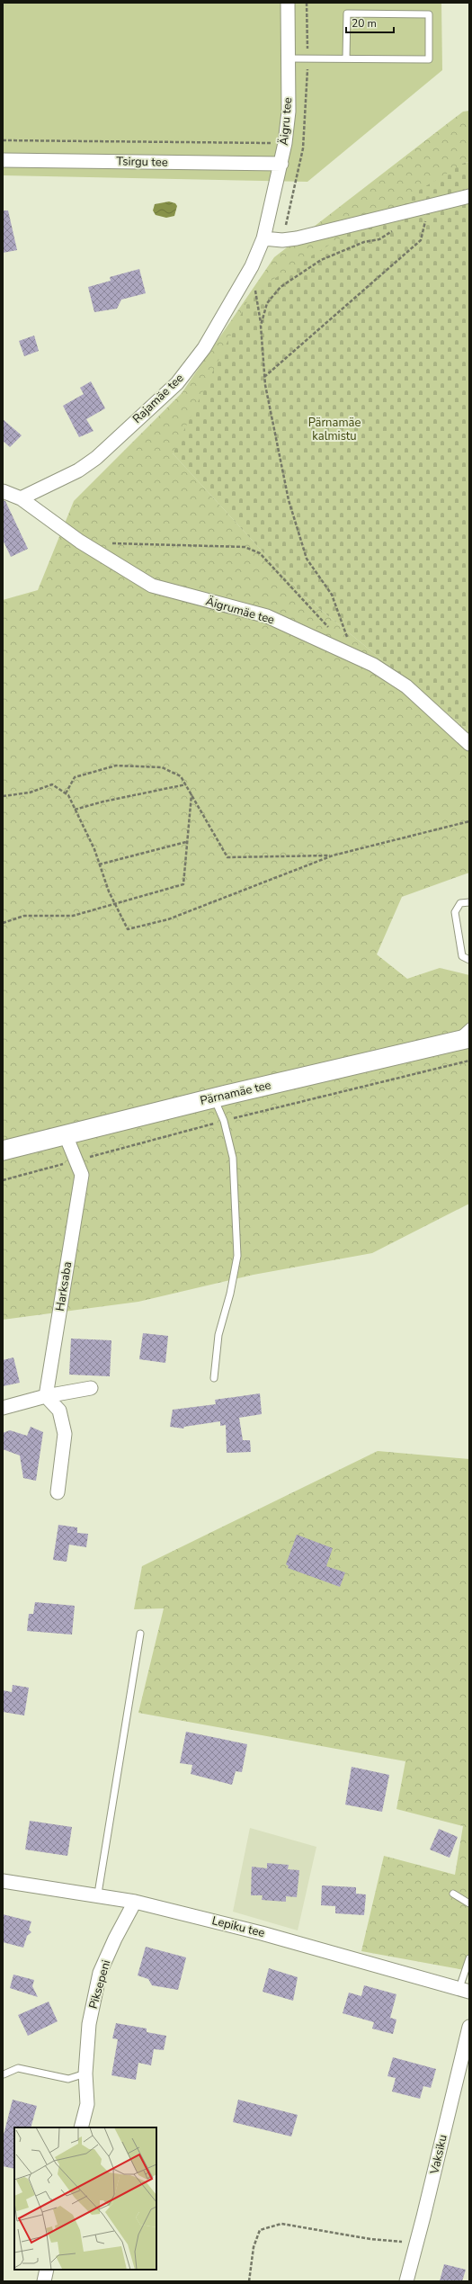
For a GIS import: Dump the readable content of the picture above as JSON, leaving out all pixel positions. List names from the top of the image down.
{
  "streets": {
    "main road": ["Pärnamäe tee"],
    "street": [
      "Äigru tee",
      "Tsirgu tee",
      "Rajamäe tee",
      "Äigrumäe tee",
      "Harksaba",
      "Lepiku tee",
      "Piksepeni",
      "Vaksiku"
    ]
  },
  "crossings": [
    ["Äigru tee", "Tsirgu tee"],
    ["Äigru tee", "Rajamäe tee"],
    ["Rajamäe tee", "Äigrumäe tee"],
    ["Pärnamäe tee", "Harksaba"],
    ["Lepiku tee", "Piksepeni"]
  ],
  "parks": ["Pärnamäe kalmistu"],
  "scale_bar": "20 m"
}
